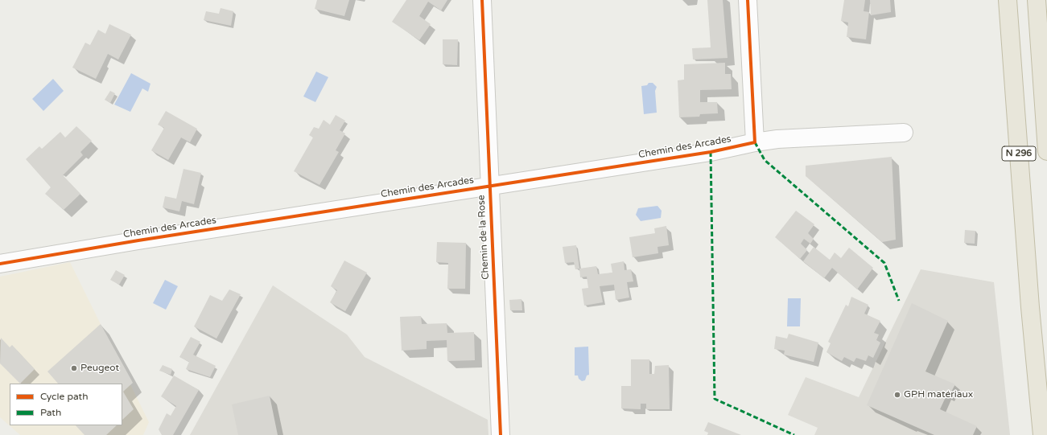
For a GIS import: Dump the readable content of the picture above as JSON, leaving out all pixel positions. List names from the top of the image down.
{
  "streets": {
    "highway": ["N 296"],
    "street": ["Chemin des Arcades", "Chemin de la Rose"]
  },
  "crossings": [
    ["Chemin des Arcades", "Chemin de la Rose"]
  ],
  "places": ["Peugeot", "GPH matériaux"],
  "legend": ["Cycle path", "Path"]
}
